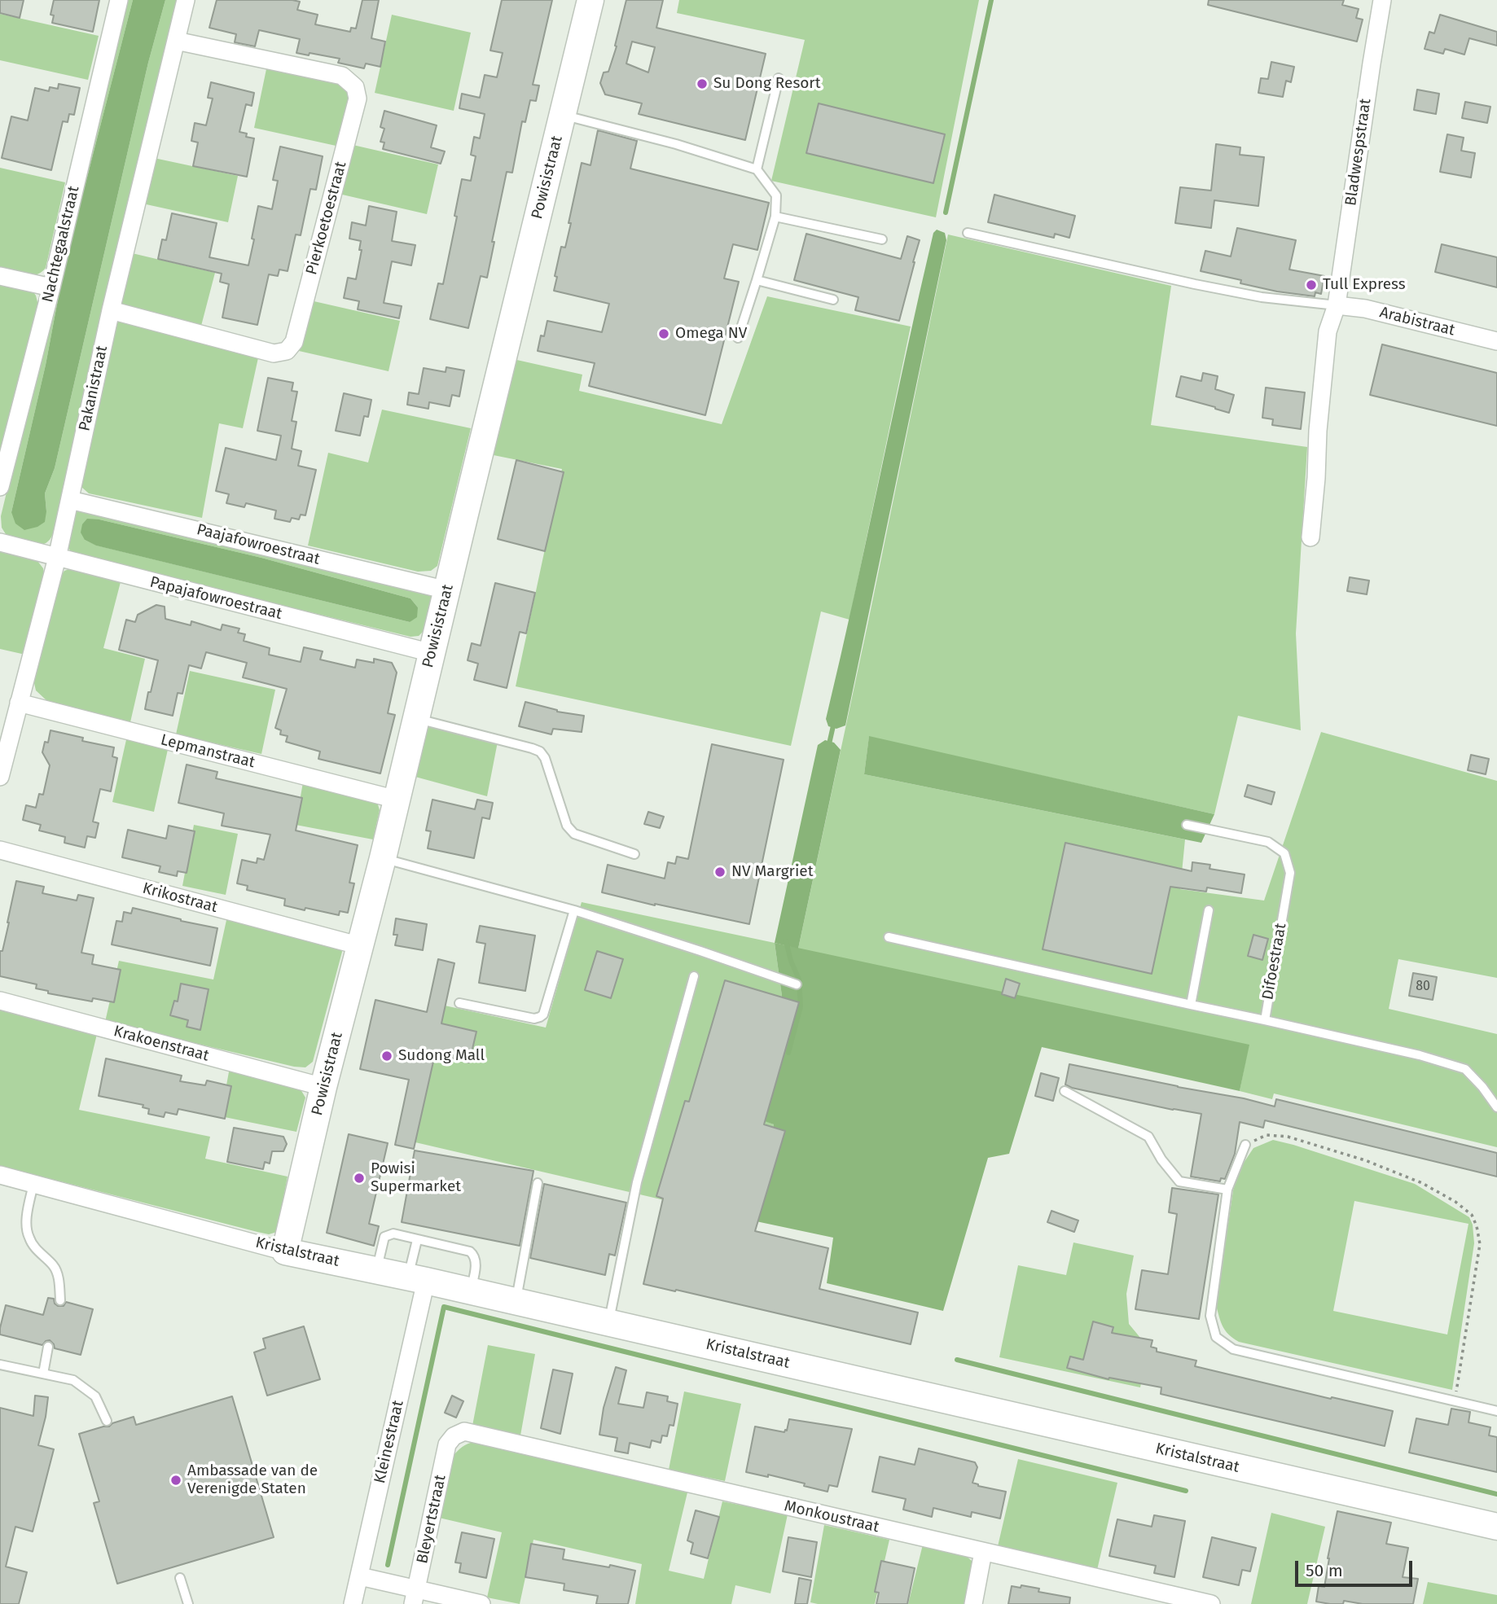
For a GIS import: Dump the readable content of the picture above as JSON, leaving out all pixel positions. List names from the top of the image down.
{
  "streets": {
    "street": [
      "Bladwespstraat",
      "Powisistraat",
      "Pierkoetoestraat",
      "Nachtegaalstraat",
      "Arabistraat",
      "Pakanistraat",
      "Paajafowroestraat",
      "Papajafowroestraat",
      "Lepmanstraat",
      "Krikostraat",
      "Krakoenstraat",
      "Kristalstraat",
      "Kleinestraat",
      "Monkoustraat",
      "Bleyertstraat"
    ],
    "lane": ["Difoestraat"]
  },
  "crossings": [
    ["Bladwespstraat", "Arabistraat"],
    ["Powisistraat", "Paajafowroestraat"],
    ["Powisistraat", "Papajafowroestraat"],
    ["Powisistraat", "Lepmanstraat"],
    ["Powisistraat", "Krikostraat"],
    ["Powisistraat", "Krakoenstraat"],
    ["Powisistraat", "Kristalstraat"],
    ["Pierkoetoestraat", "Pakanistraat"],
    ["Pakanistraat", "Paajafowroestraat"],
    ["Pakanistraat", "Papajafowroestraat"],
    ["Pakanistraat", "Lepmanstraat"],
    ["Kristalstraat", "Kleinestraat"],
    ["Monkoustraat", "Bleyertstraat"]
  ],
  "places": [
    "Su Dong Resort",
    "Tull Express",
    "Omega NV",
    "NV Margriet",
    "Sudong Mall",
    "Powisi Supermarket",
    "Ambassade van de Verenigde Staten"
  ],
  "house_numbers": ["80"],
  "scale_bar": "50 m"
}
